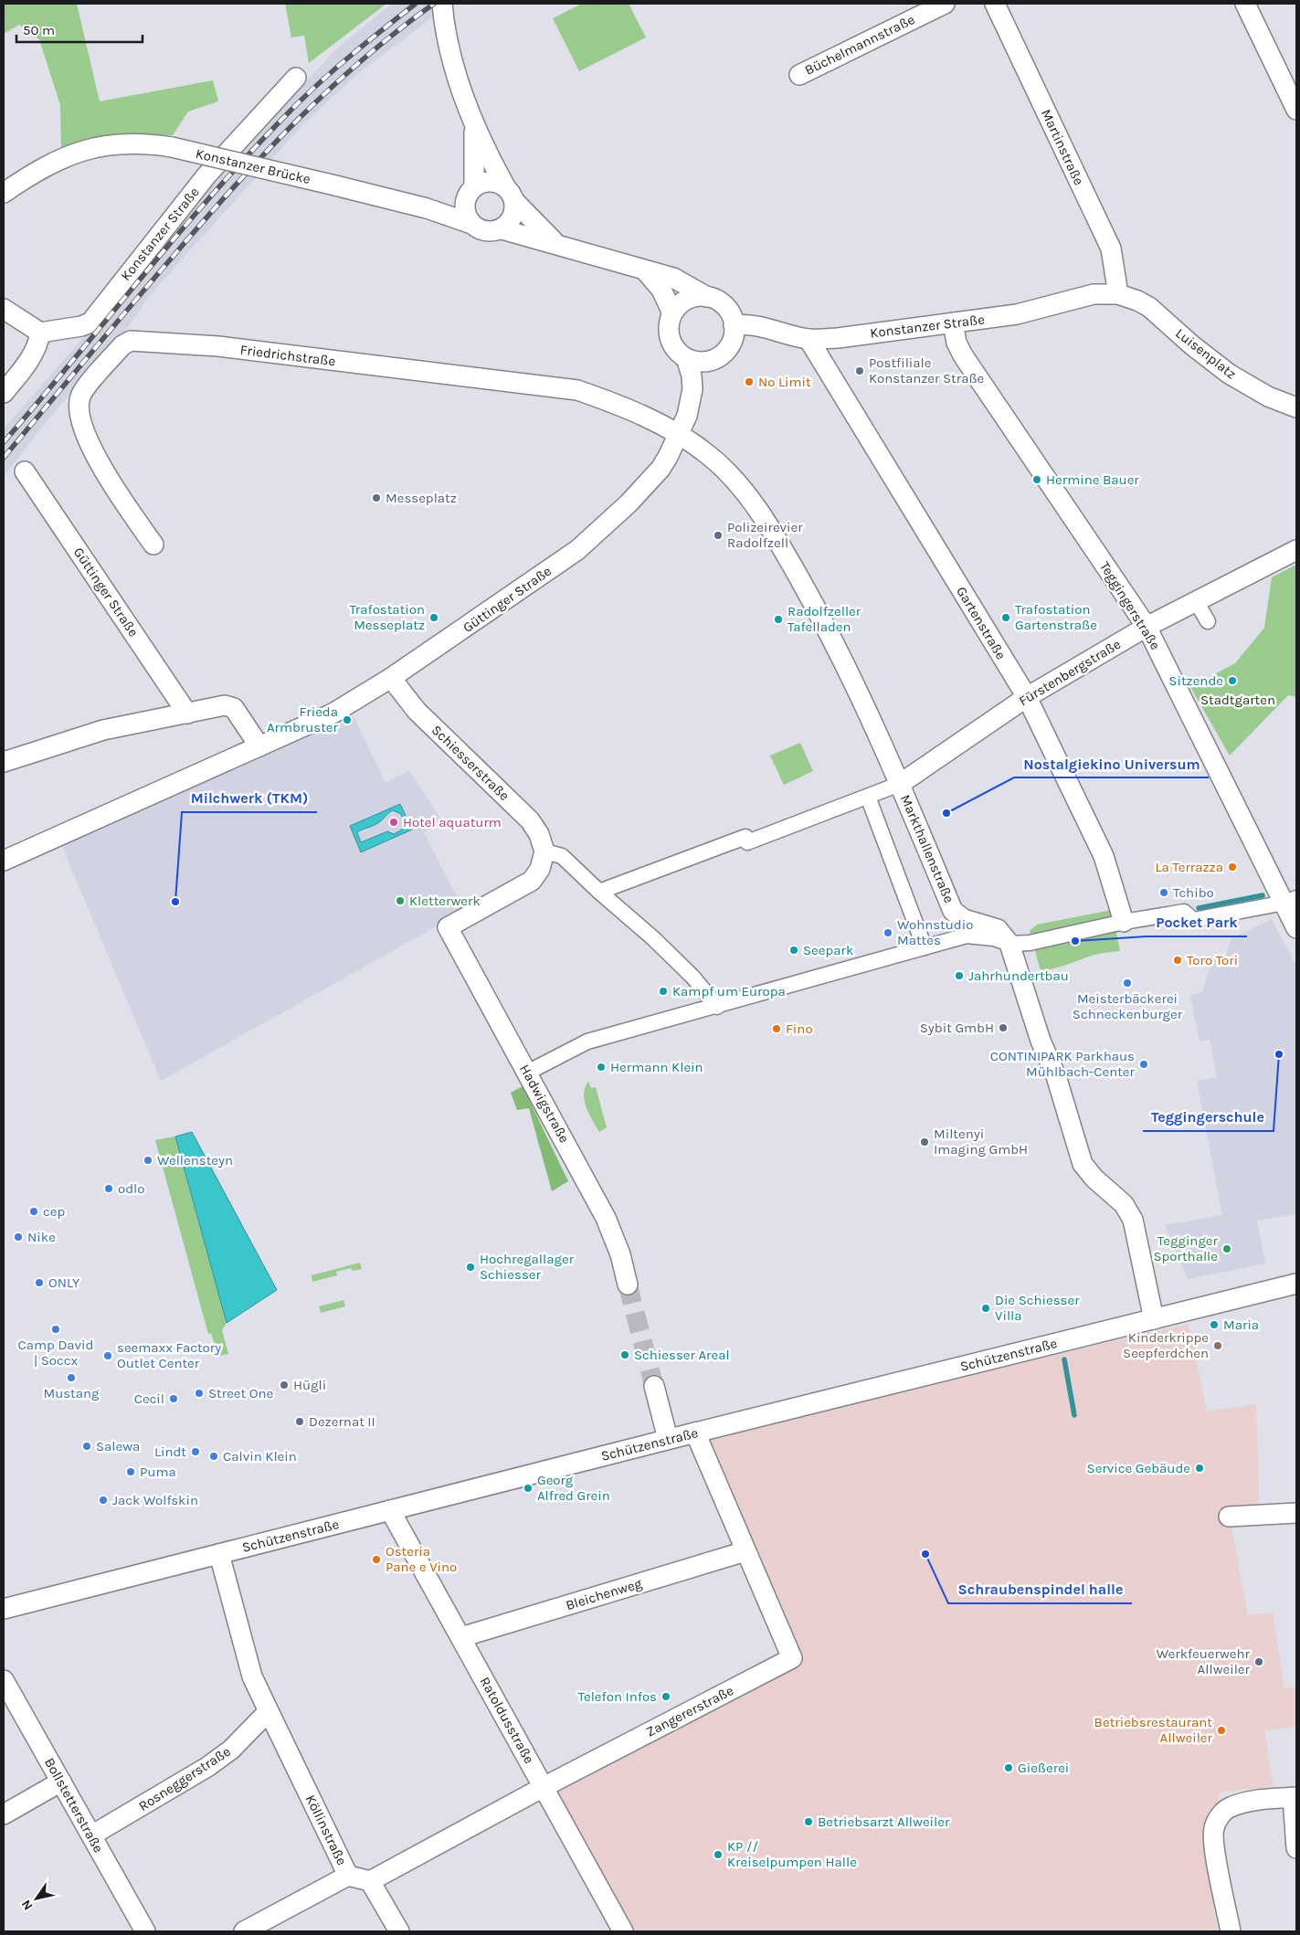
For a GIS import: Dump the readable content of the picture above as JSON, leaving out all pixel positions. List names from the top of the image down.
{
  "streets": {
    "street": [
      "Büchelmannstraße",
      "Martinstraße",
      "Konstanzer Brücke",
      "Konstanzer Straße",
      "Luisenplatz",
      "Friedrichstraße",
      "Güttinger Straße",
      "Teggingerstraße",
      "Gartenstraße",
      "Fürstenbergstraße",
      "Schiesserstraße",
      "Markthallenstraße",
      "Hadwigstraße",
      "Schützenstraße",
      "Bleichenweg",
      "Zangererstraße",
      "Ratoldusstraße",
      "Rosneggerstraße",
      "Bollstetterstraße",
      "Köllinstraße"
    ]
  },
  "crossings": [
    ["Martinstraße", "Konstanzer Straße"],
    ["Martinstraße", "Luisenplatz"],
    ["Konstanzer Straße", "Luisenplatz"],
    ["Konstanzer Straße", "Güttinger Straße"],
    ["Konstanzer Straße", "Teggingerstraße"],
    ["Konstanzer Straße", "Gartenstraße"],
    ["Friedrichstraße", "Güttinger Straße"],
    ["Friedrichstraße", "Markthallenstraße"],
    ["Güttinger Straße", "Schiesserstraße"],
    ["Güttinger Straße", "Markthallenstraße"],
    ["Teggingerstraße", "Fürstenbergstraße"],
    ["Gartenstraße", "Fürstenbergstraße"],
    ["Fürstenbergstraße", "Markthallenstraße"],
    ["Schiesserstraße", "Hadwigstraße"],
    ["Schützenstraße", "Zangererstraße"],
    ["Schützenstraße", "Ratoldusstraße"],
    ["Bleichenweg", "Zangererstraße"],
    ["Bleichenweg", "Ratoldusstraße"],
    ["Zangererstraße", "Ratoldusstraße"],
    ["Zangererstraße", "Köllinstraße"],
    ["Rosneggerstraße", "Bollstetterstraße"],
    ["Rosneggerstraße", "Köllinstraße"]
  ],
  "parks": ["Stadtgarten"],
  "places": [
    "Postfiliale Konstanzer Straße",
    "No Limit",
    "Hermine Bauer",
    "Messeplatz",
    "Polizeirevier Radolfzell",
    "Trafostation Messeplatz",
    "Trafostation Gartenstraße",
    "Radolfzeller Tafelladen",
    "Sitzende",
    "Frieda Armbruster",
    "Nostalgiekino Universum",
    "Hotel aquaturm",
    "La Terrazza",
    "Tchibo",
    "Kletterwerk",
    "Milchwerk (TKM)",
    "Wohnstudio Mattes",
    "Pocket Park",
    "Seepark",
    "Toro Tori",
    "Jahrhundertbau",
    "Meisterbäckerei Schneckenburger",
    "Kampf um Europa",
    "Sybit GmbH",
    "Fino",
    "Teggingerschule",
    "CONTINIPARK Parkhaus Mühlbach-Center",
    "Hermann Klein",
    "Miltenyi Imaging GmbH",
    "Wellensteyn",
    "odlo",
    "cep",
    "Nike",
    "Tegginger Sporthalle",
    "Hochregallager Schiesser",
    "ONLY",
    "Die Schiesser Villa",
    "Maria",
    "Camp David | Soccx",
    "Kinderkrippe Seepferdchen",
    "Schiesser Areal",
    "seemaxx Factory Outlet Center",
    "Mustang",
    "Hügli",
    "Street One",
    "Cecil",
    "Dezernat II",
    "Salewa",
    "Lindt",
    "Calvin Klein",
    "Service Gebäude",
    "Puma",
    "Georg Alfred Grein",
    "Jack Wolfskin",
    "Schraubenspindel halle",
    "Osteria Pane e Vino",
    "Werkfeuerwehr Allweiler",
    "Telefon Infos",
    "Betriebsrestaurant Allweiler",
    "Gießerei",
    "Betriebsarzt Allweiler",
    "KP // Kreiselpumpen Halle"
  ],
  "scale_bar": "50 m",
  "north": "bottom left"
}
